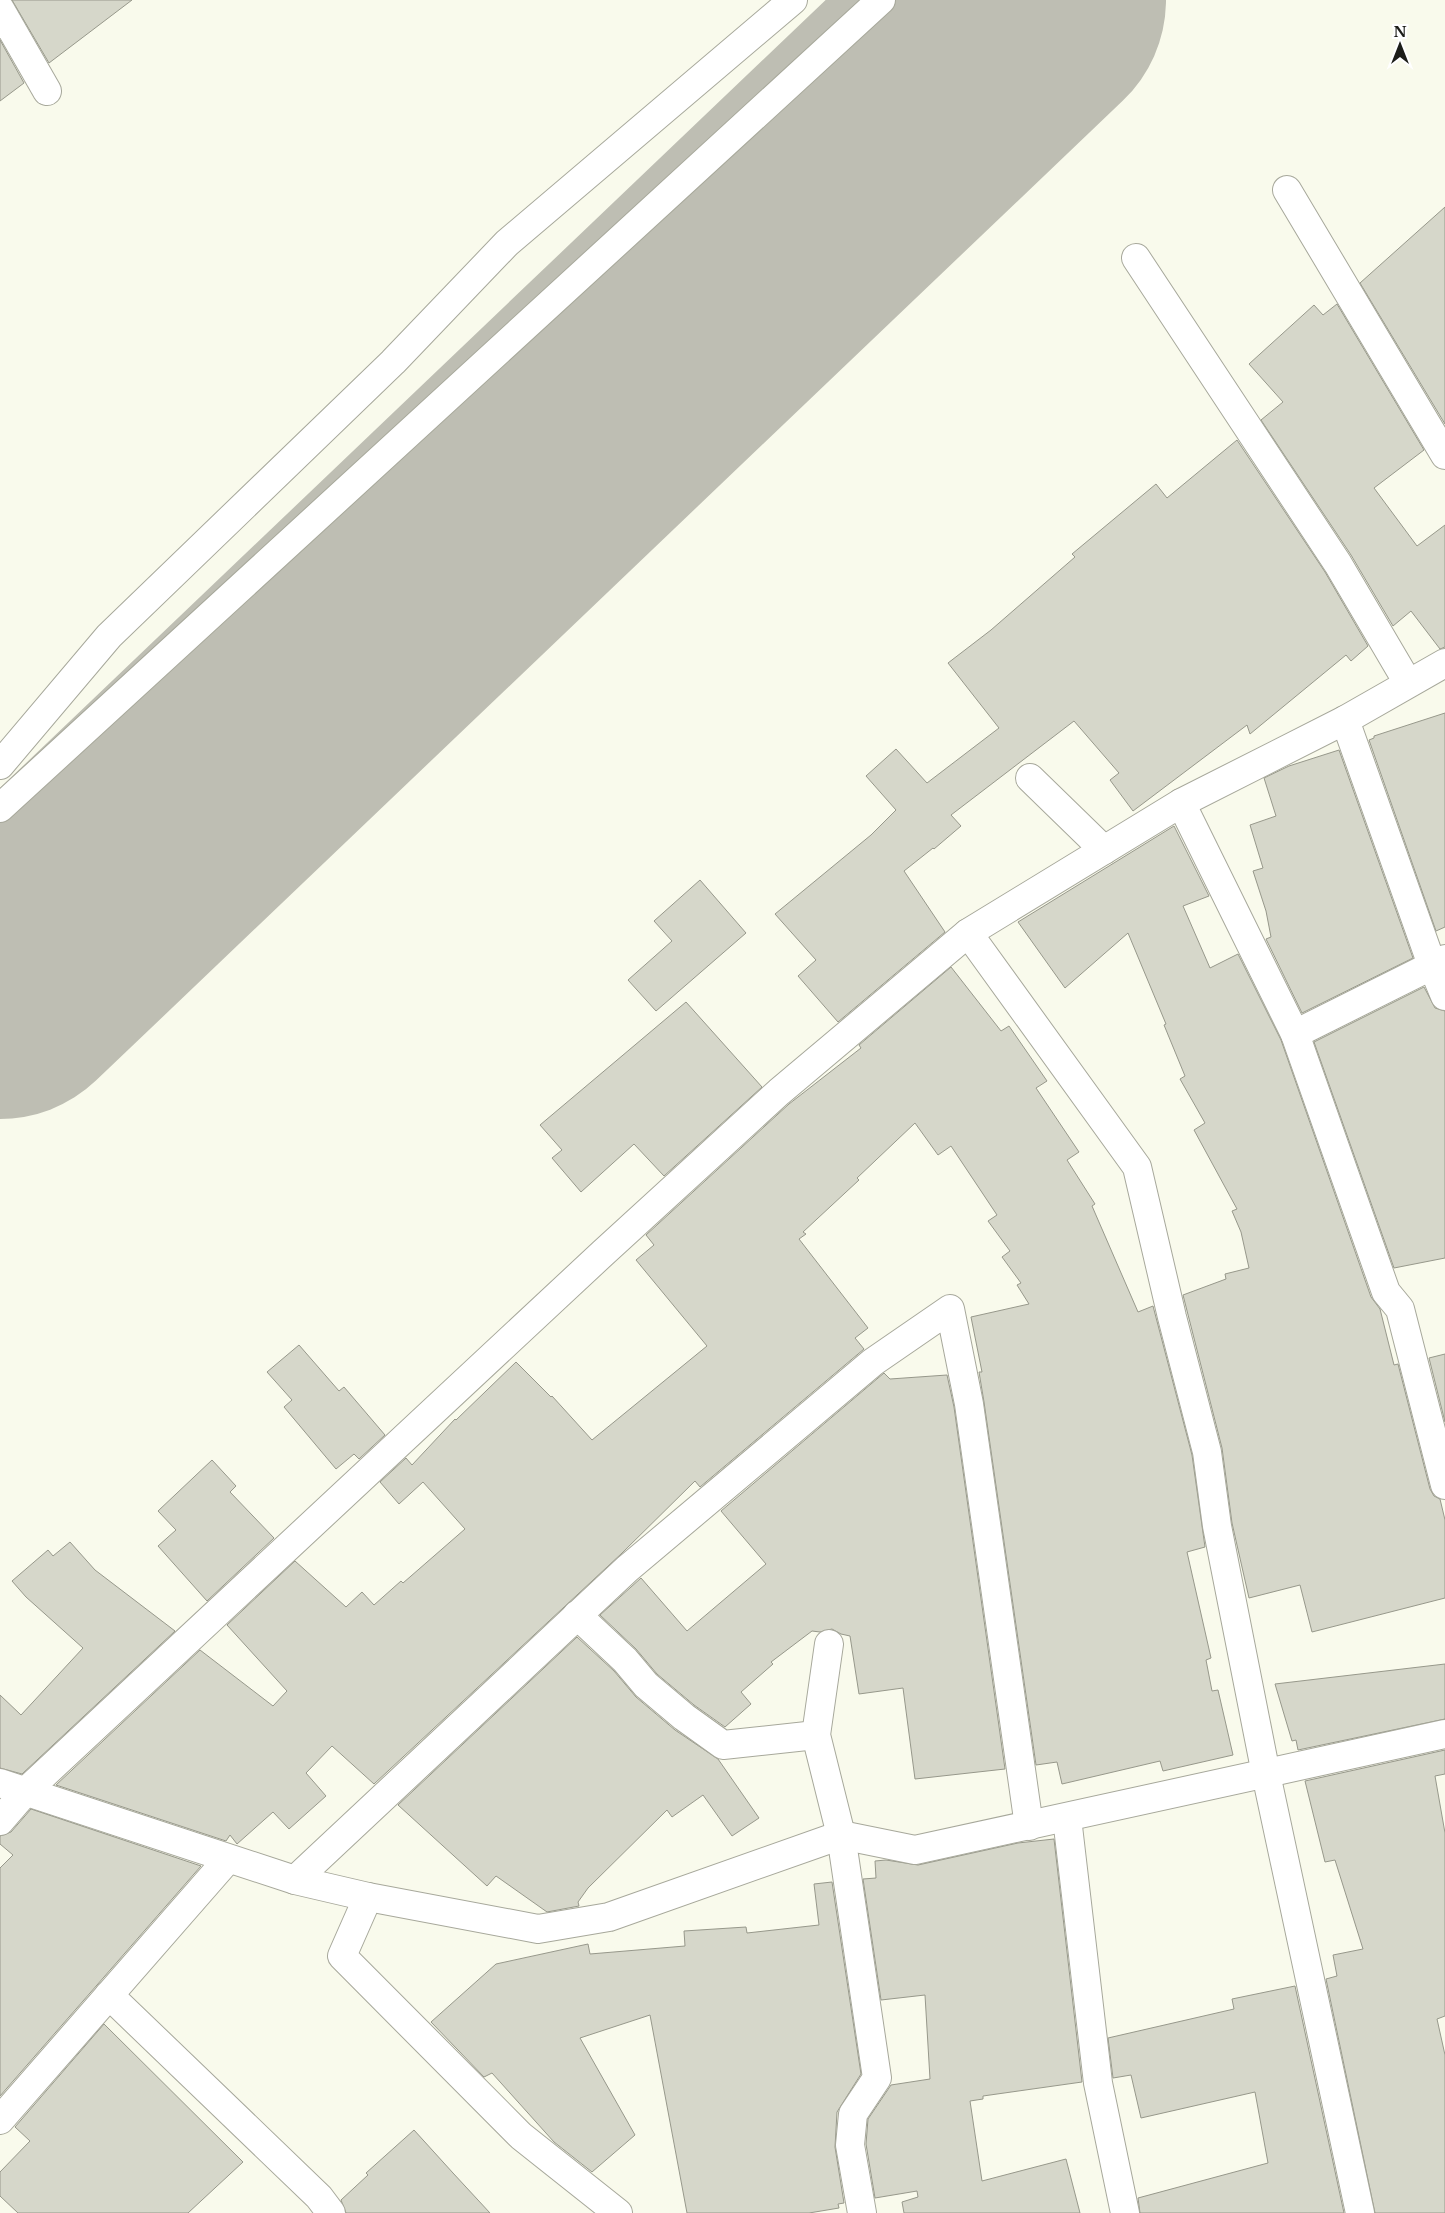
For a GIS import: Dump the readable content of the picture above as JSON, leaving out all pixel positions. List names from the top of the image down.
{
  "north": "top"
}
